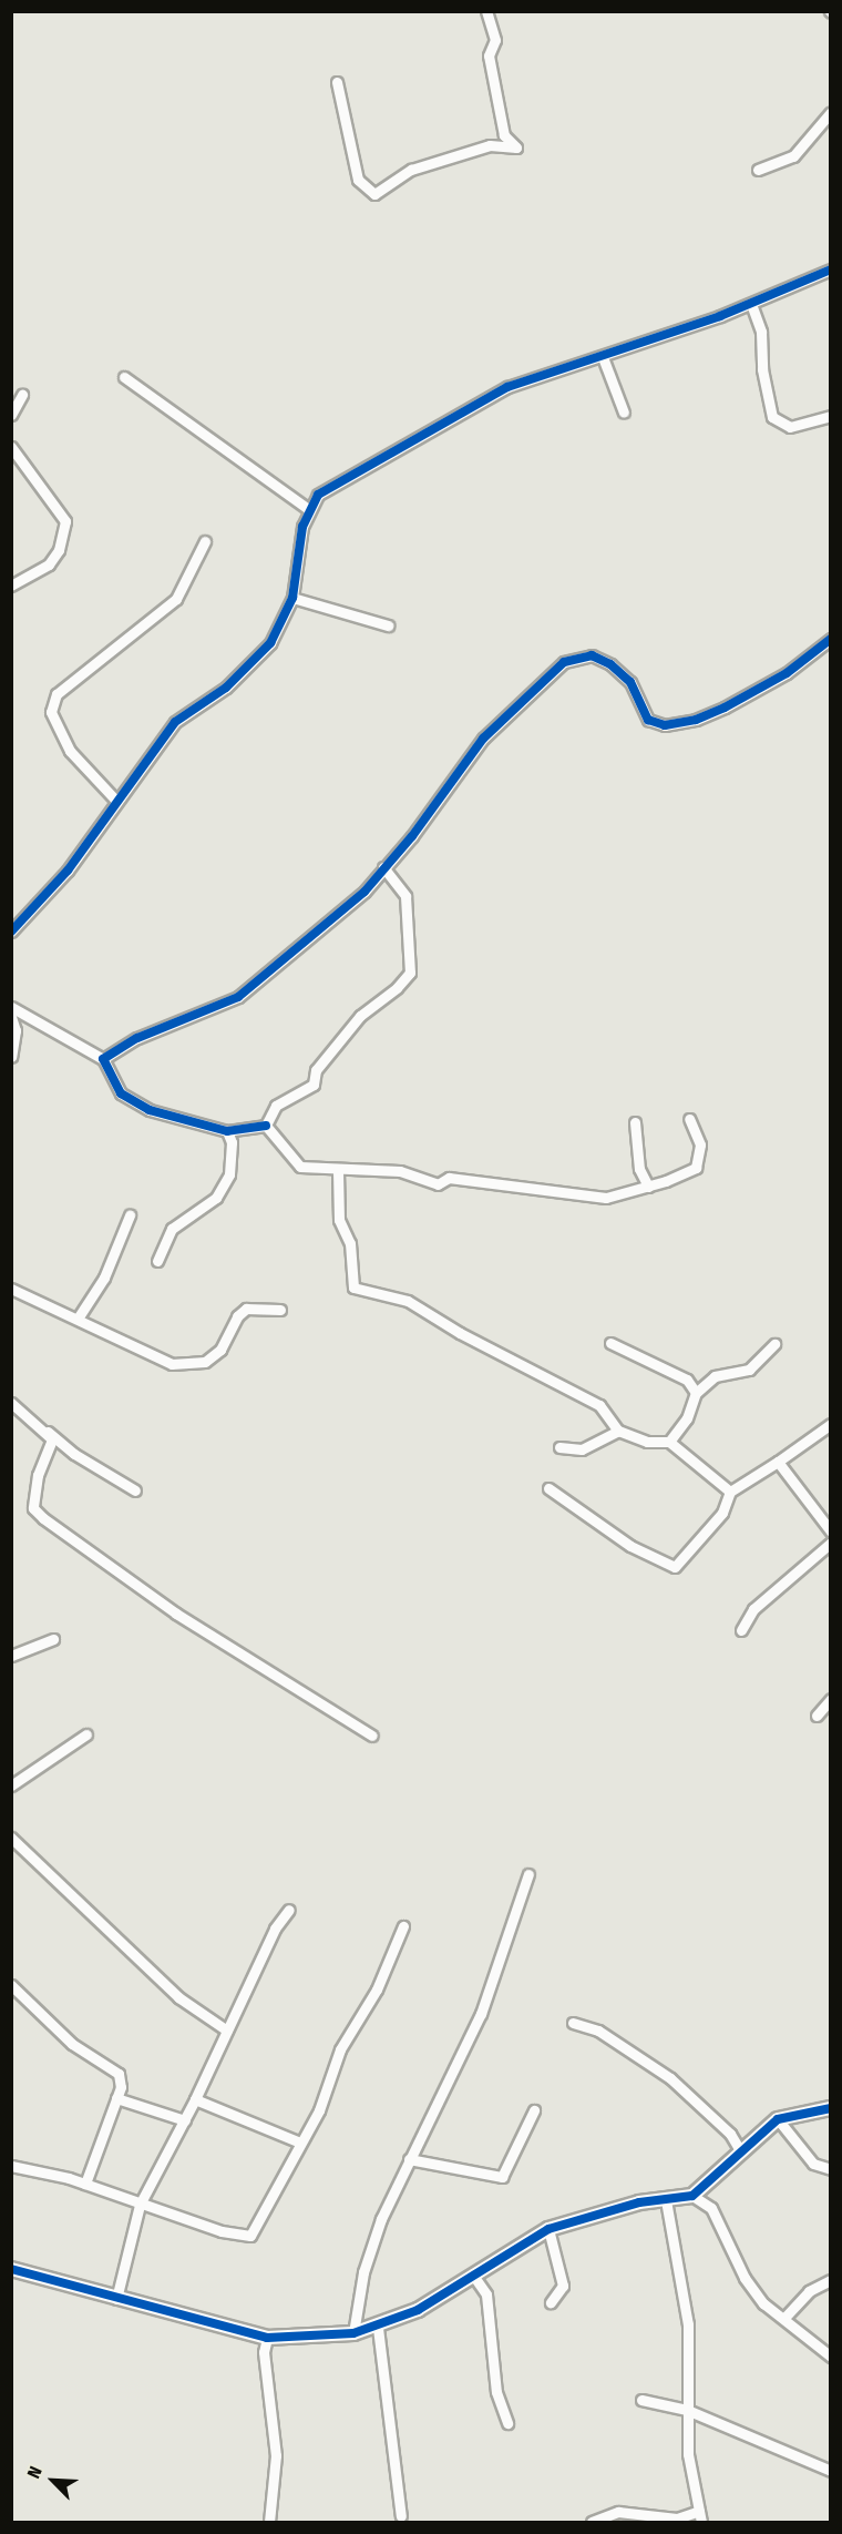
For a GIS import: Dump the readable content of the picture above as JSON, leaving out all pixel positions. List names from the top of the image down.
{
  "north": "top left"
}
